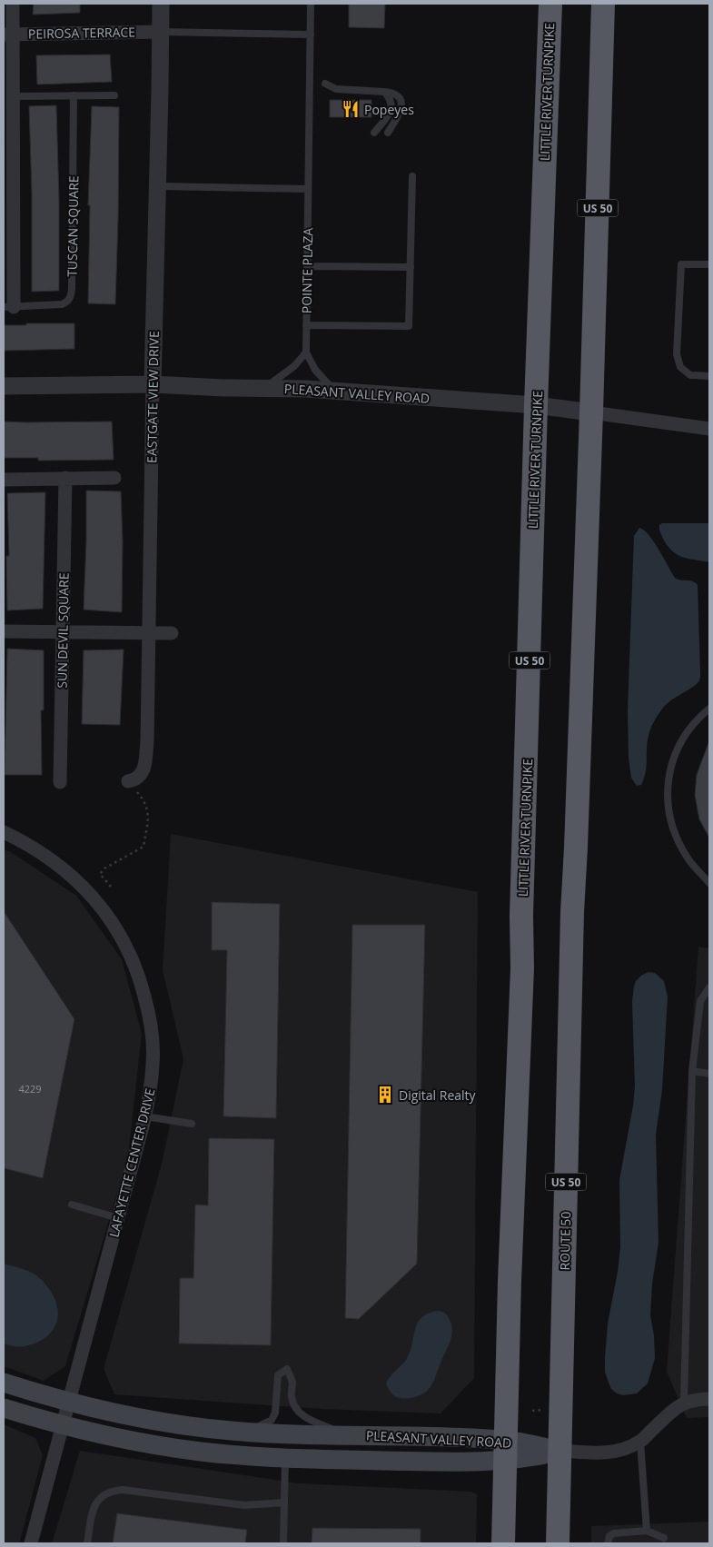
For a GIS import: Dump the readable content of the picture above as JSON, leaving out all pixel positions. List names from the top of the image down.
{
  "streets": {
    "highway": ["LITTLE RIVER TURNPIKE", "US 50", "ROUTE 50"],
    "main road": ["PLEASANT VALLEY ROAD"],
    "street": [
      "PEIROSA TERRACE",
      "EASTGATE VIEW DRIVE",
      "SUN DEVIL SQUARE",
      "LAFAYETTE CENTER DRIVE"
    ],
    "lane": ["TUSCAN SQUARE", "POINTE PLAZA"]
  },
  "crossings": [
    ["PEIROSA TERRACE", "EASTGATE VIEW DRIVE"],
    ["LITTLE RIVER TURNPIKE", "US 50"],
    ["LITTLE RIVER TURNPIKE", "PLEASANT VALLEY ROAD"],
    ["US 50", "PLEASANT VALLEY ROAD"],
    ["US 50", "ROUTE 50"],
    ["PLEASANT VALLEY ROAD", "EASTGATE VIEW DRIVE"],
    ["PLEASANT VALLEY ROAD", "LAFAYETTE CENTER DRIVE"],
    ["PLEASANT VALLEY ROAD", "ROUTE 50"]
  ],
  "places": {
    "restaurant": ["Popeyes"],
    "building": ["Digital Realty"]
  },
  "house_numbers": ["4229"]
}
